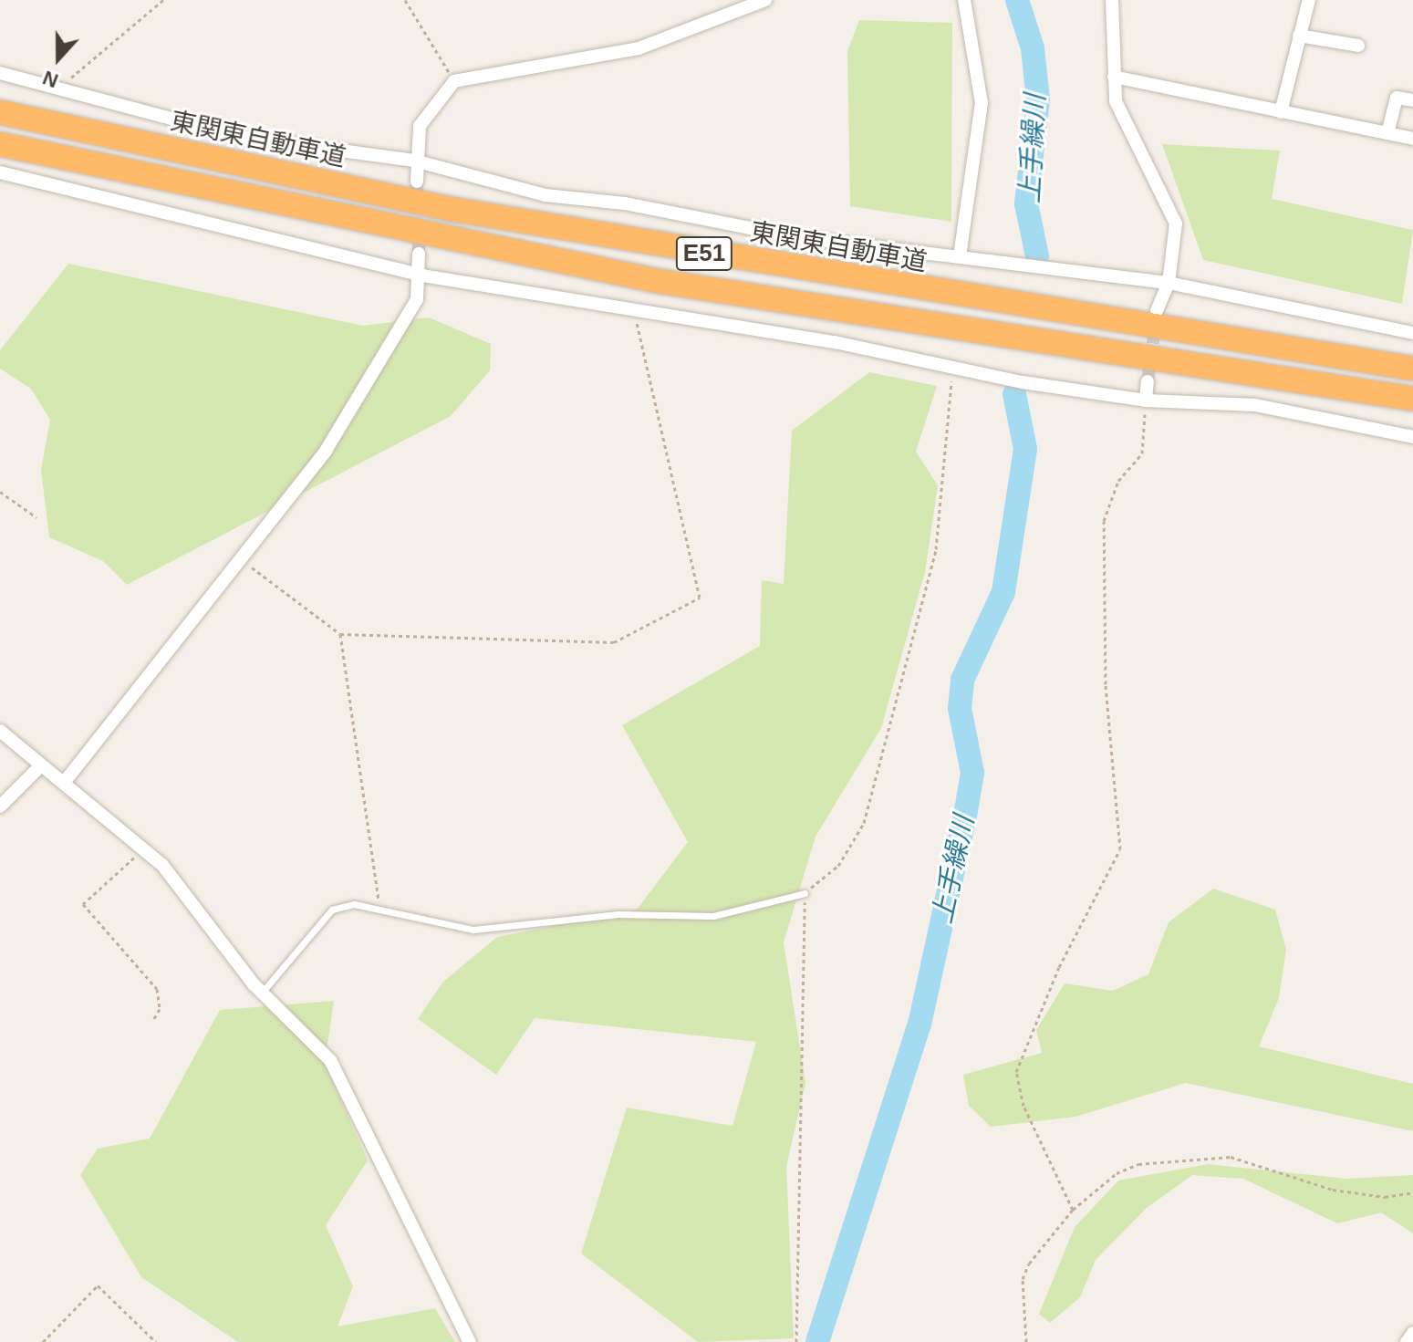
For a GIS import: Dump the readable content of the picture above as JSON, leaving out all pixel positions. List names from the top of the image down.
{
  "streets": {
    "highway": ["東関東自動車道", "E51"]
  },
  "water": ["上手繰川"],
  "north": "bottom"
}
